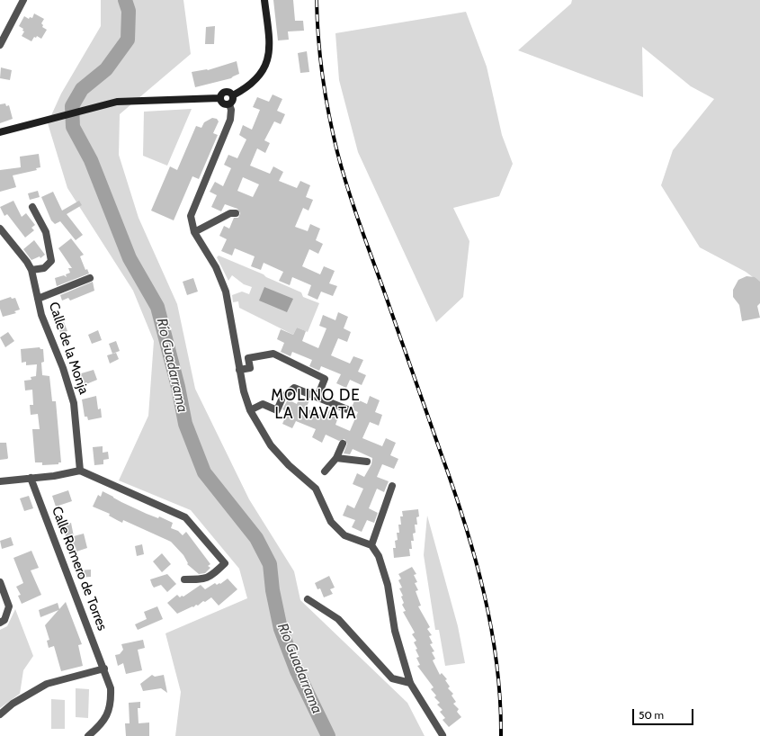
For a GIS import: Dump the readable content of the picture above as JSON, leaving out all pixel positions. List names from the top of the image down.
{
  "streets": {
    "street": ["Calle de la Monja", "Calle Romero de Torres"]
  },
  "districts": ["MOLINO DE LA NAVATA"],
  "water": ["Río Guadarrama"],
  "scale_bar": "50 m"
}
